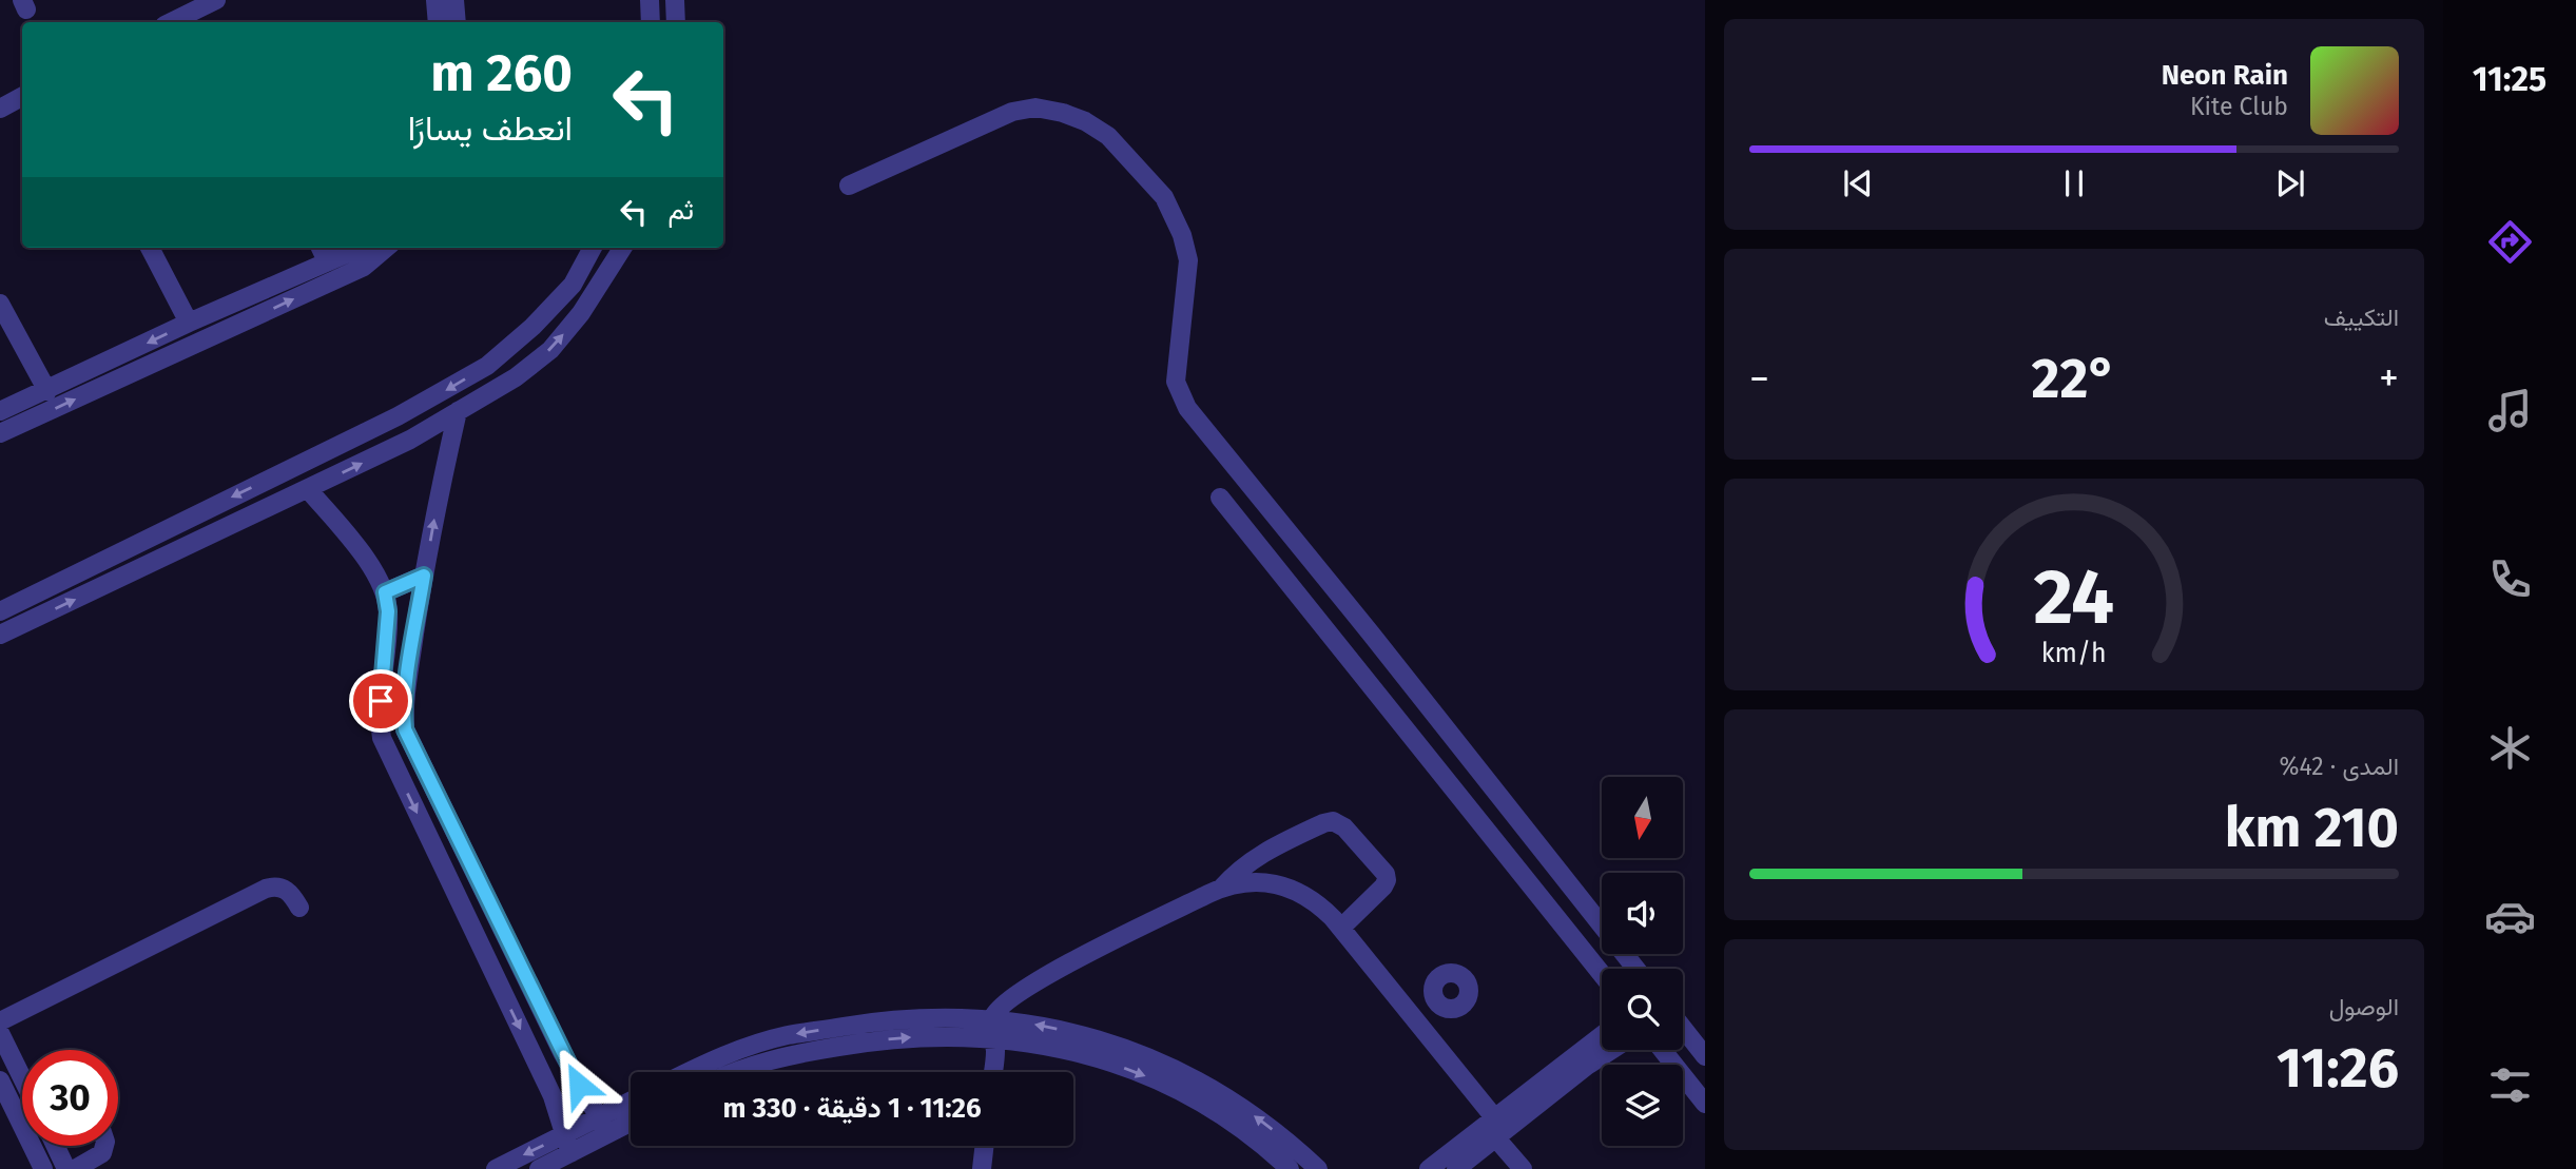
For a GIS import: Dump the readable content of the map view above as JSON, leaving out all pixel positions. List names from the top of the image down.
{
  "north": "bottom",
  "page": {
    "tabs": "11:25",
    "turn": ["260 m", "انعطف يسارًا"],
    "song": ["Neon Rain", "Kite Club"],
    "then": "ثم",
    "tile": [
      "التكييف",
      ["المدى · 42%", "210 km"],
      ["الوصول", "11:26"]
    ],
    "heat": ["−", "22°", "+"],
    "limit": "30",
    "trip": "11:26 · 1 دقيقة · 330 m",
    "gauge": ["24", "km/h"]
  }
}
